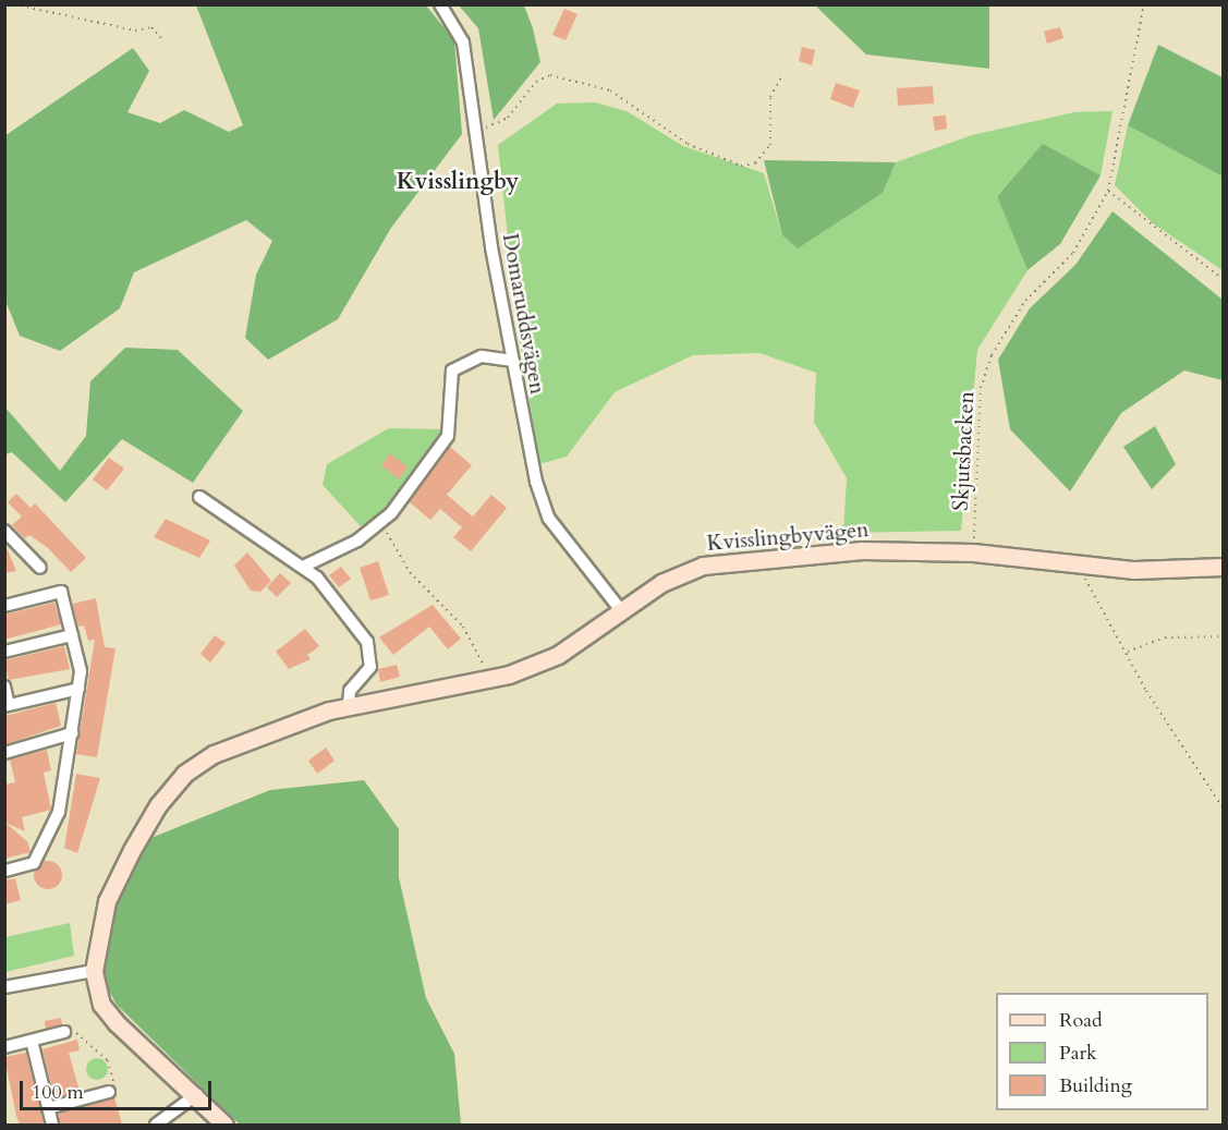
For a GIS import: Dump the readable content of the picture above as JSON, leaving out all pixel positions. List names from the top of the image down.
{
  "streets": {
    "street": ["Domaruddsvägen", "Kvisslingbyvägen"],
    "path": ["Skjutsbacken"]
  },
  "crossings": [
    ["Domaruddsvägen", "Kvisslingbyvägen"],
    ["Skjutsbacken", "Kvisslingbyvägen"]
  ],
  "districts": ["Kvisslingby"],
  "legend": ["Road", "Park", "Building"],
  "scale_bar": "100 m"
}
